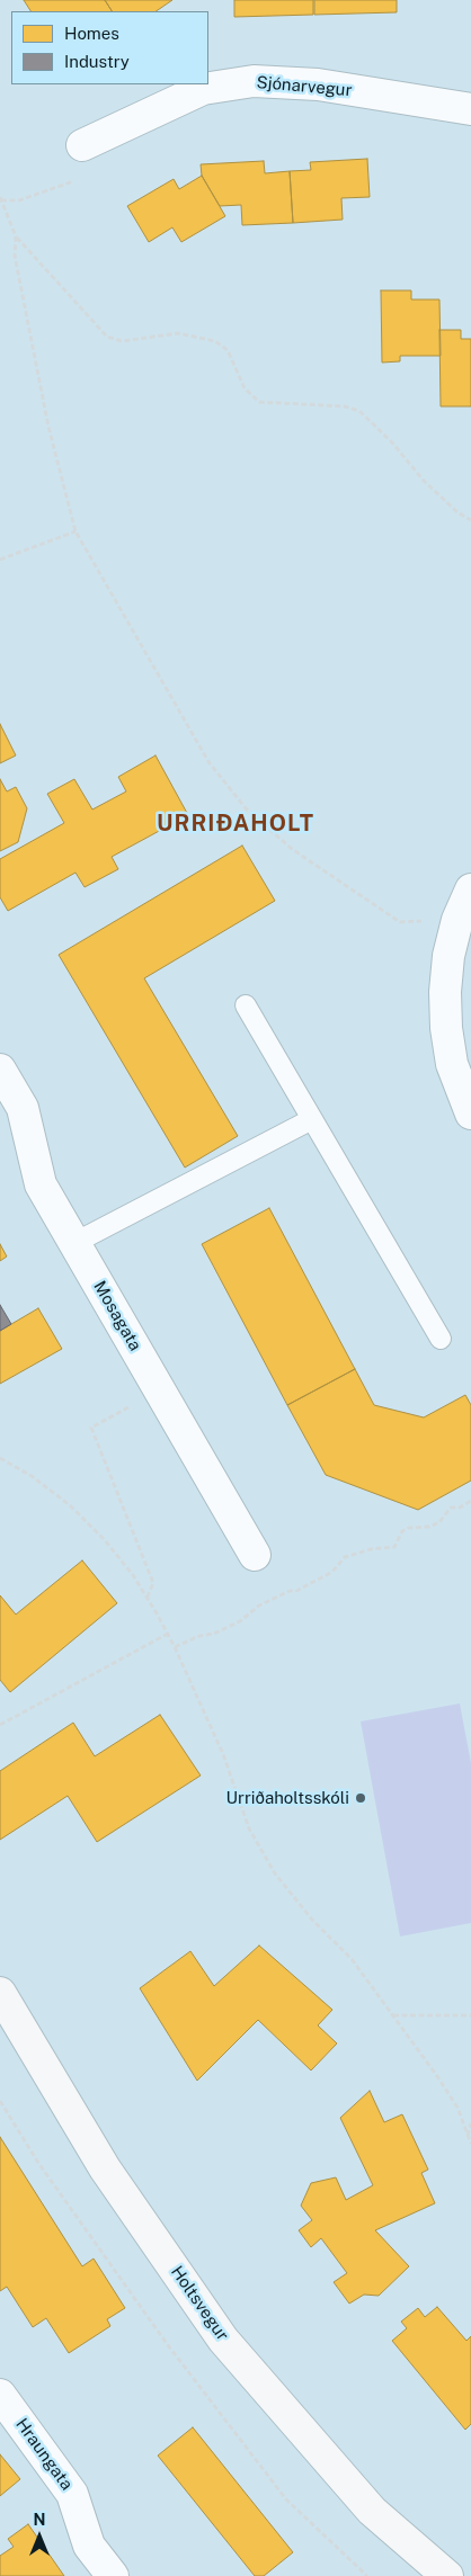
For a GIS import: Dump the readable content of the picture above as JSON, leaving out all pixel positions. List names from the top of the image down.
{
  "streets": {
    "street": [
      "Sjónarvegur",
      "Mosagata",
      "Holtsvegur",
      "Hraungata"
    ]
  },
  "districts": ["URRIÐAHOLT"],
  "places": ["Urriðaholtsskóli"],
  "legend": ["Homes", "Industry"],
  "north": "top"
}
